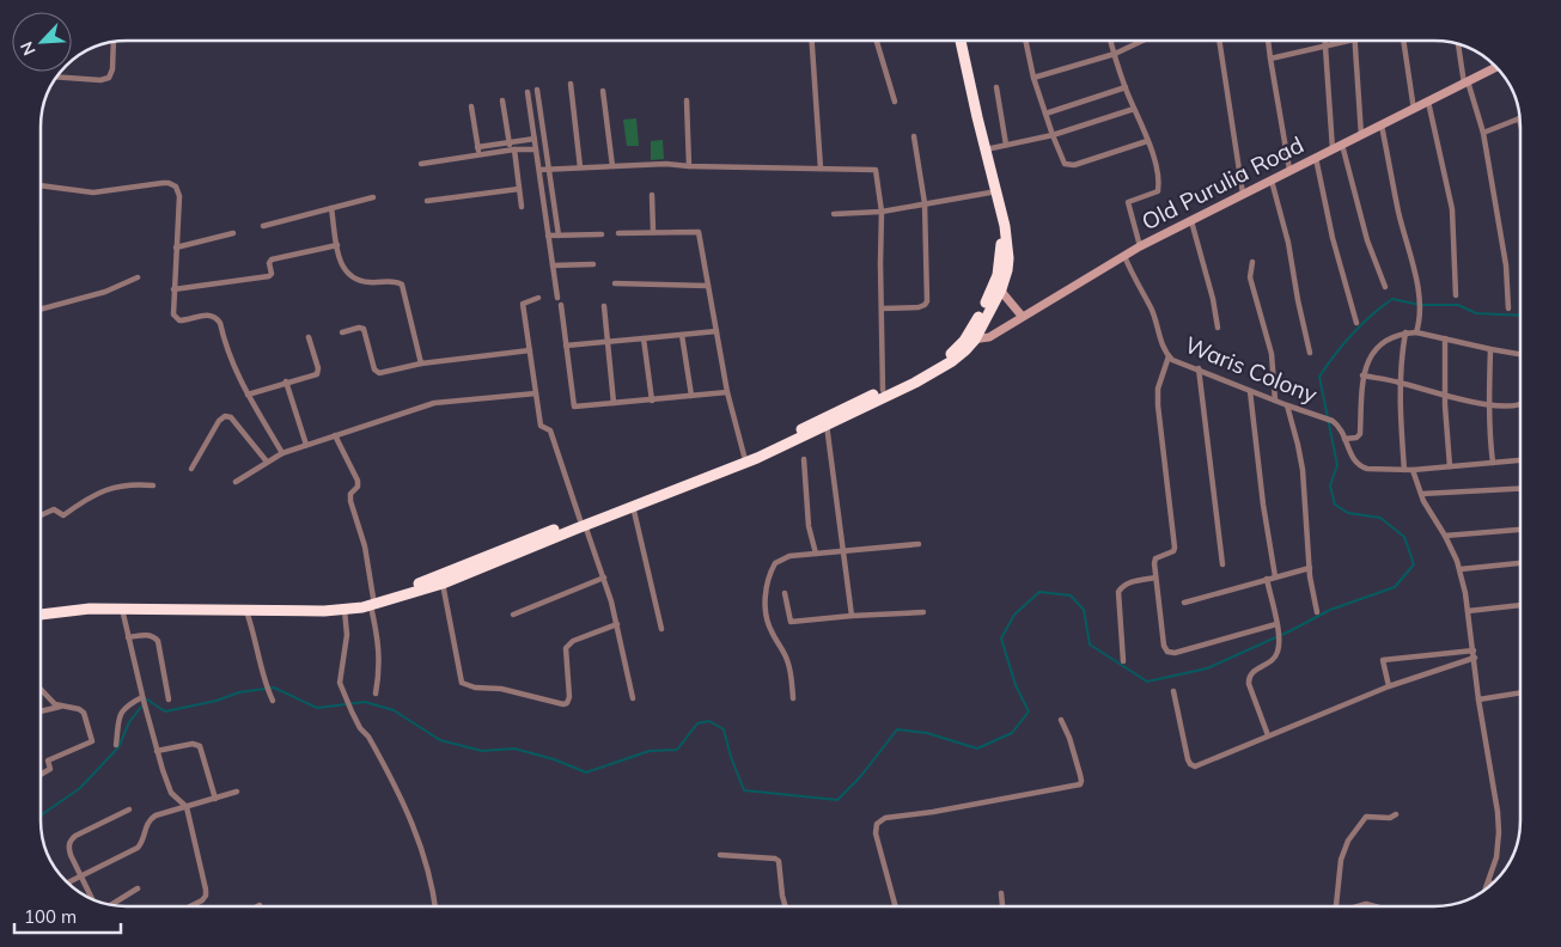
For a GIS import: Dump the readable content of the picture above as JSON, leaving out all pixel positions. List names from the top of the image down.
{
  "streets": {
    "main road": ["Old Purulia Road"],
    "street": ["Waris Colony"]
  },
  "crossings": [
    ["Old Purulia Road", "Waris Colony"]
  ],
  "scale_bar": "100 m",
  "north": "bottom left"
}
